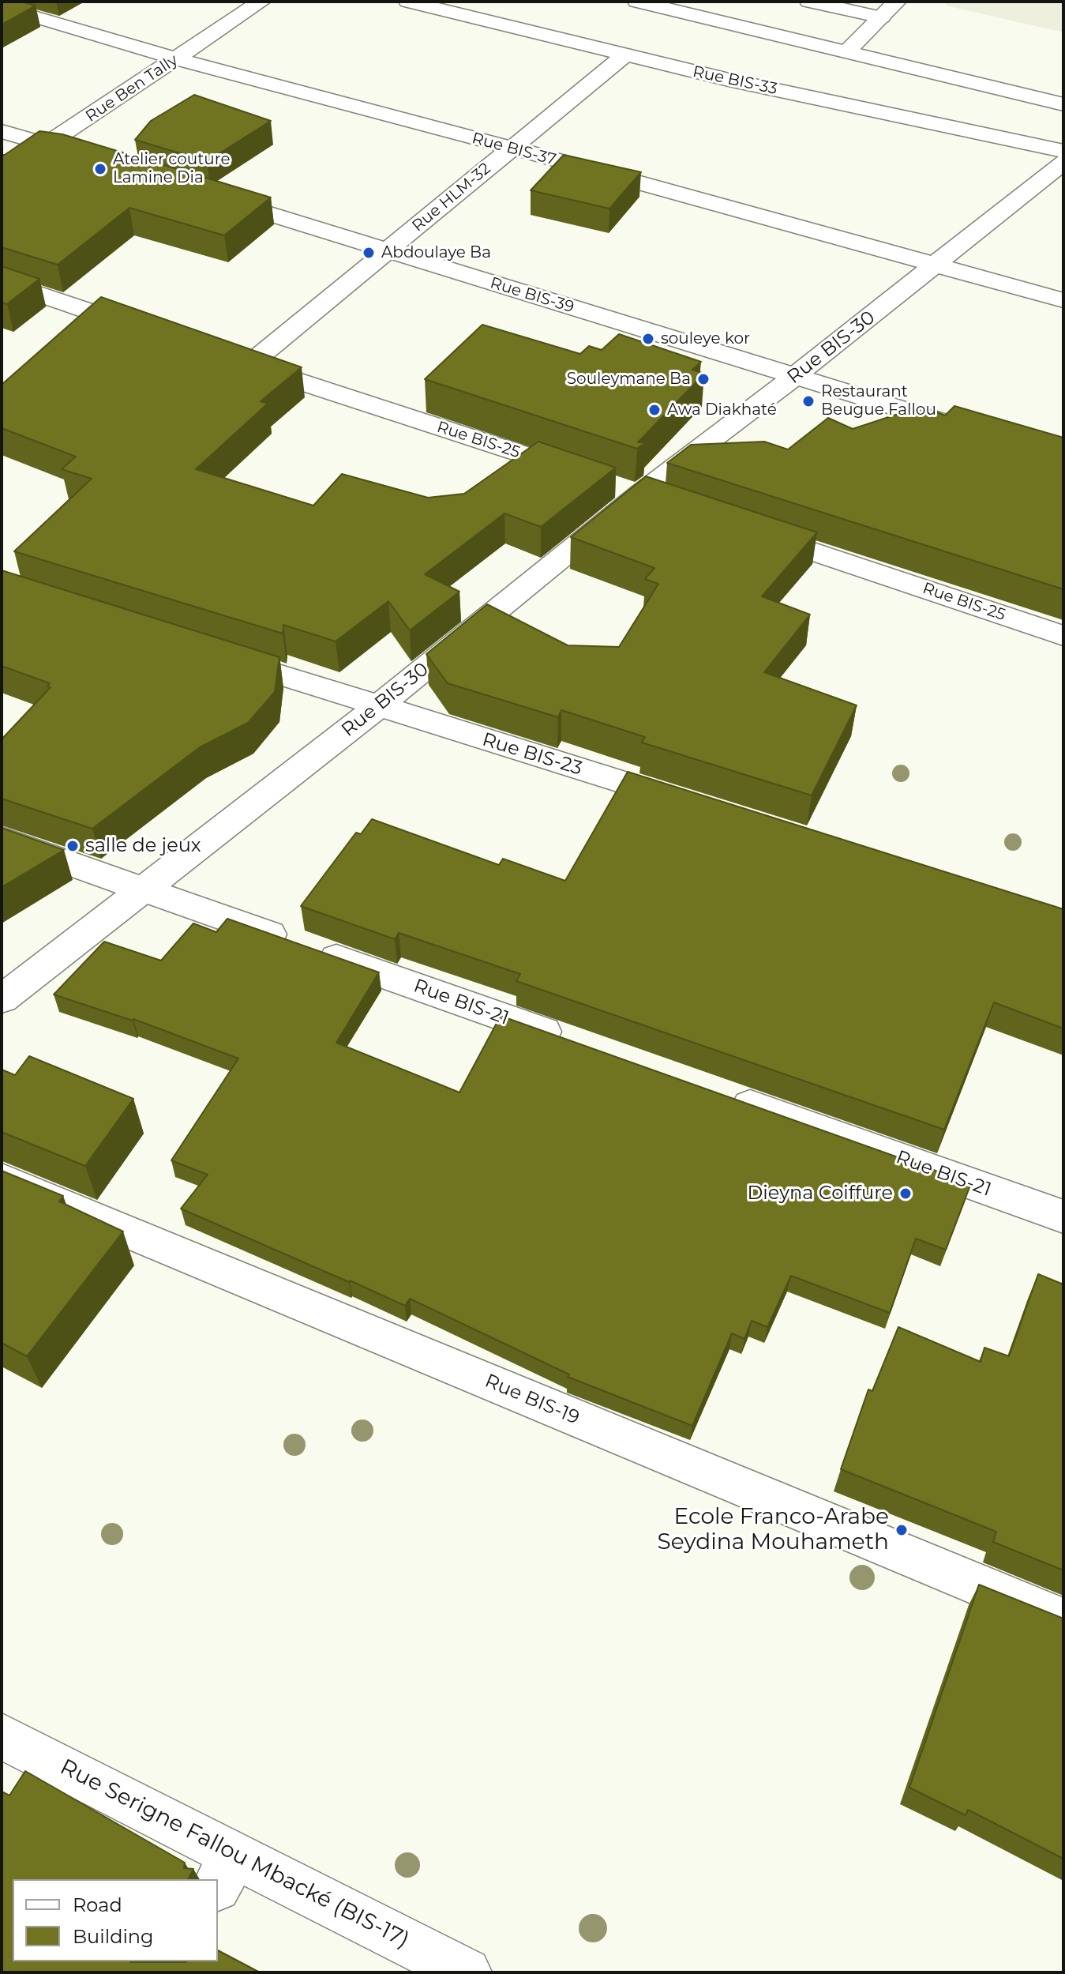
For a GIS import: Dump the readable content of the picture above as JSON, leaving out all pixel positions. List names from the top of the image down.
{
  "streets": {
    "street": [
      "Rue BIS-33",
      "Rue Ben Tally",
      "Rue BIS-37",
      "Rue HLM-32",
      "Rue BIS-39",
      "Rue BIS-30",
      "Rue BIS-25",
      "Rue BIS-23",
      "Rue BIS-21",
      "Rue BIS-19",
      "Rue Serigne Fallou Mbacké (BIS-17)"
    ]
  },
  "crossings": [
    ["Rue BIS-33", "Rue HLM-32"],
    ["Rue Ben Tally", "Rue BIS-37"],
    ["Rue BIS-37", "Rue HLM-32"],
    ["Rue BIS-37", "Rue BIS-30"],
    ["Rue HLM-32", "Rue BIS-39"],
    ["Rue HLM-32", "Rue BIS-25"],
    ["Rue BIS-39", "Rue BIS-30"],
    ["Rue BIS-30", "Rue BIS-25"],
    ["Rue BIS-30", "Rue BIS-23"],
    ["Rue BIS-30", "Rue BIS-21"]
  ],
  "places": [
    "Atelier couture Lamine Dia",
    "Abdoulaye Ba",
    "souleye kor",
    "Souleymane Ba",
    "Restaurant Beugue Fallou",
    "Awa Diakhaté",
    "salle de jeux",
    "Dieyna Coiffure",
    "Ecole Franco-Arabe Seydina Mouhameth"
  ],
  "legend": ["Road", "Building"]
}
